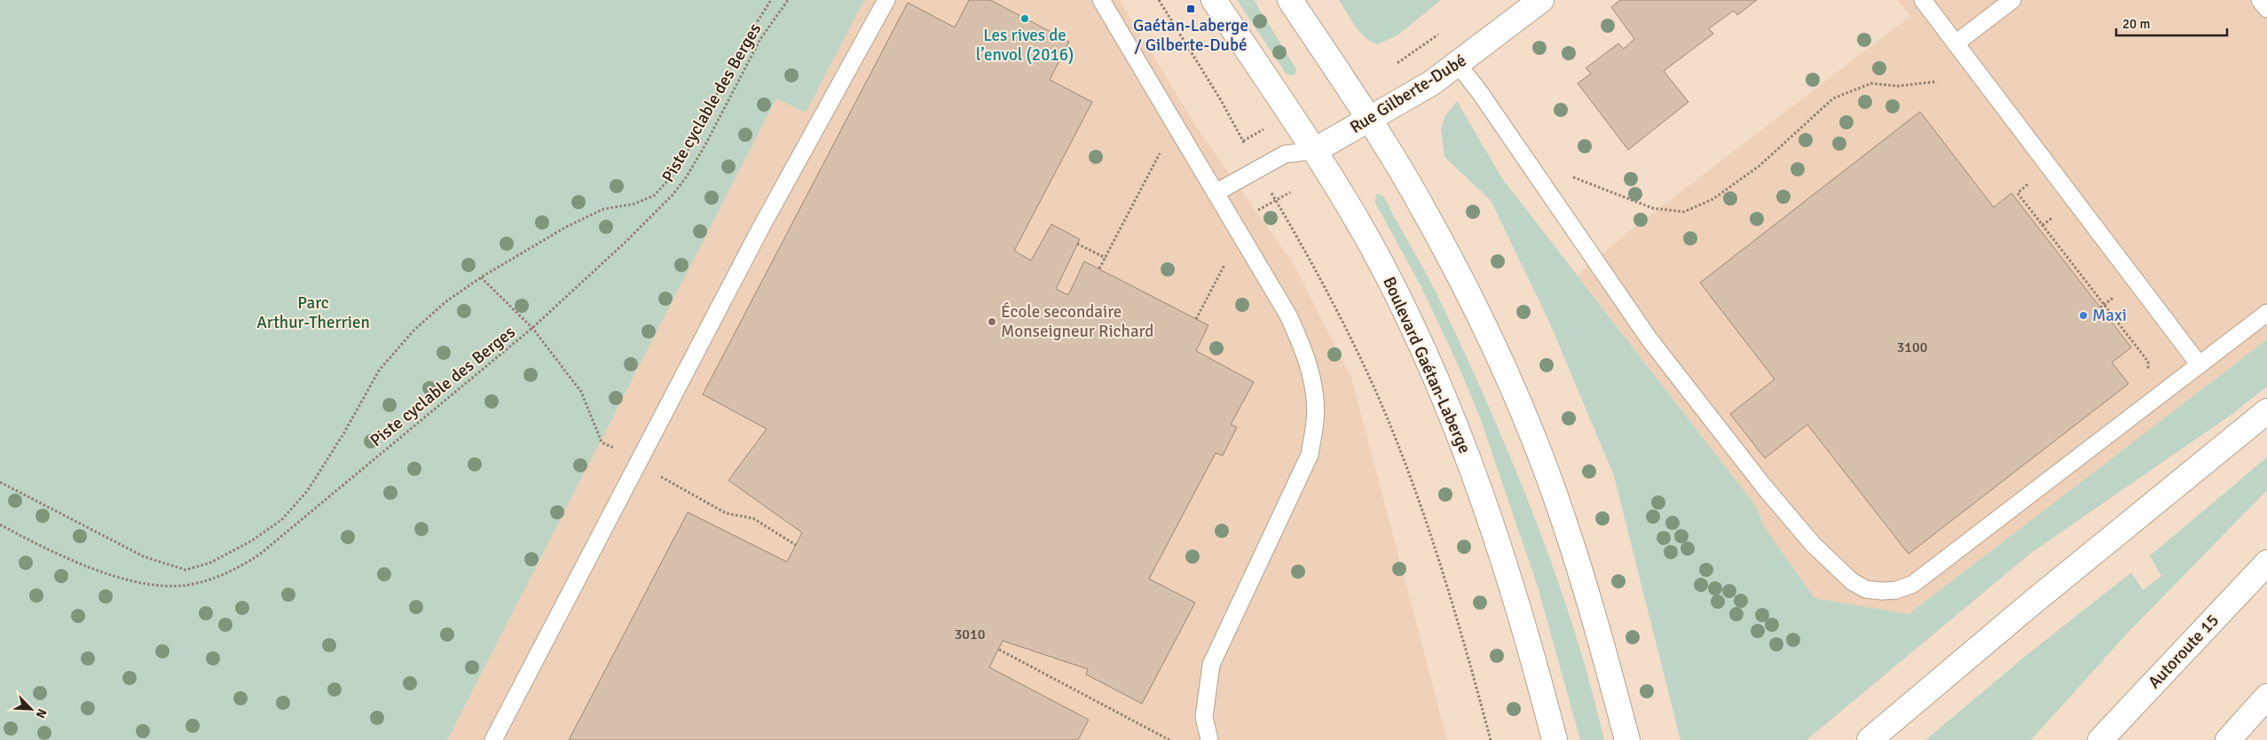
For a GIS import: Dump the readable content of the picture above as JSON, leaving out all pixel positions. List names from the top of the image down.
{
  "streets": {
    "main road": ["Rue Gilberte-Dubé", "Boulevard Gaétan-Laberge", "Autoroute 15"],
    "path": ["Piste cyclable des Berges"]
  },
  "crossings": [
    ["Rue Gilberte-Dubé", "Boulevard Gaétan-Laberge"]
  ],
  "parks": ["Parc Arthur-Therrien"],
  "places": {
    "transit": ["Gaétan-Laberge / Gilberte-Dubé"],
    "other": ["Les rives de l’envol (2016)", "Maxi", "École secondaire Monseigneur Richard"]
  },
  "house_numbers": ["3100", "3010"],
  "scale_bar": "20 m",
  "north": "bottom right"
}
